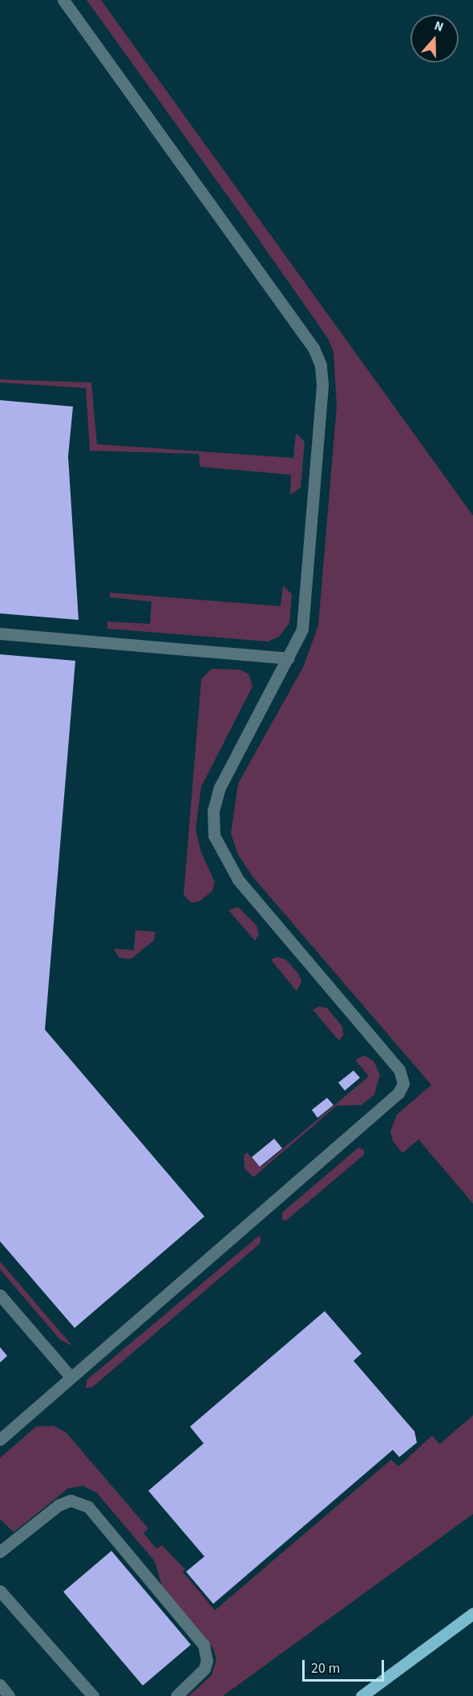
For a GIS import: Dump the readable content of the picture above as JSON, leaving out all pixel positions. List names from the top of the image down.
{
  "scale_bar": "20 m",
  "north": "top"
}
